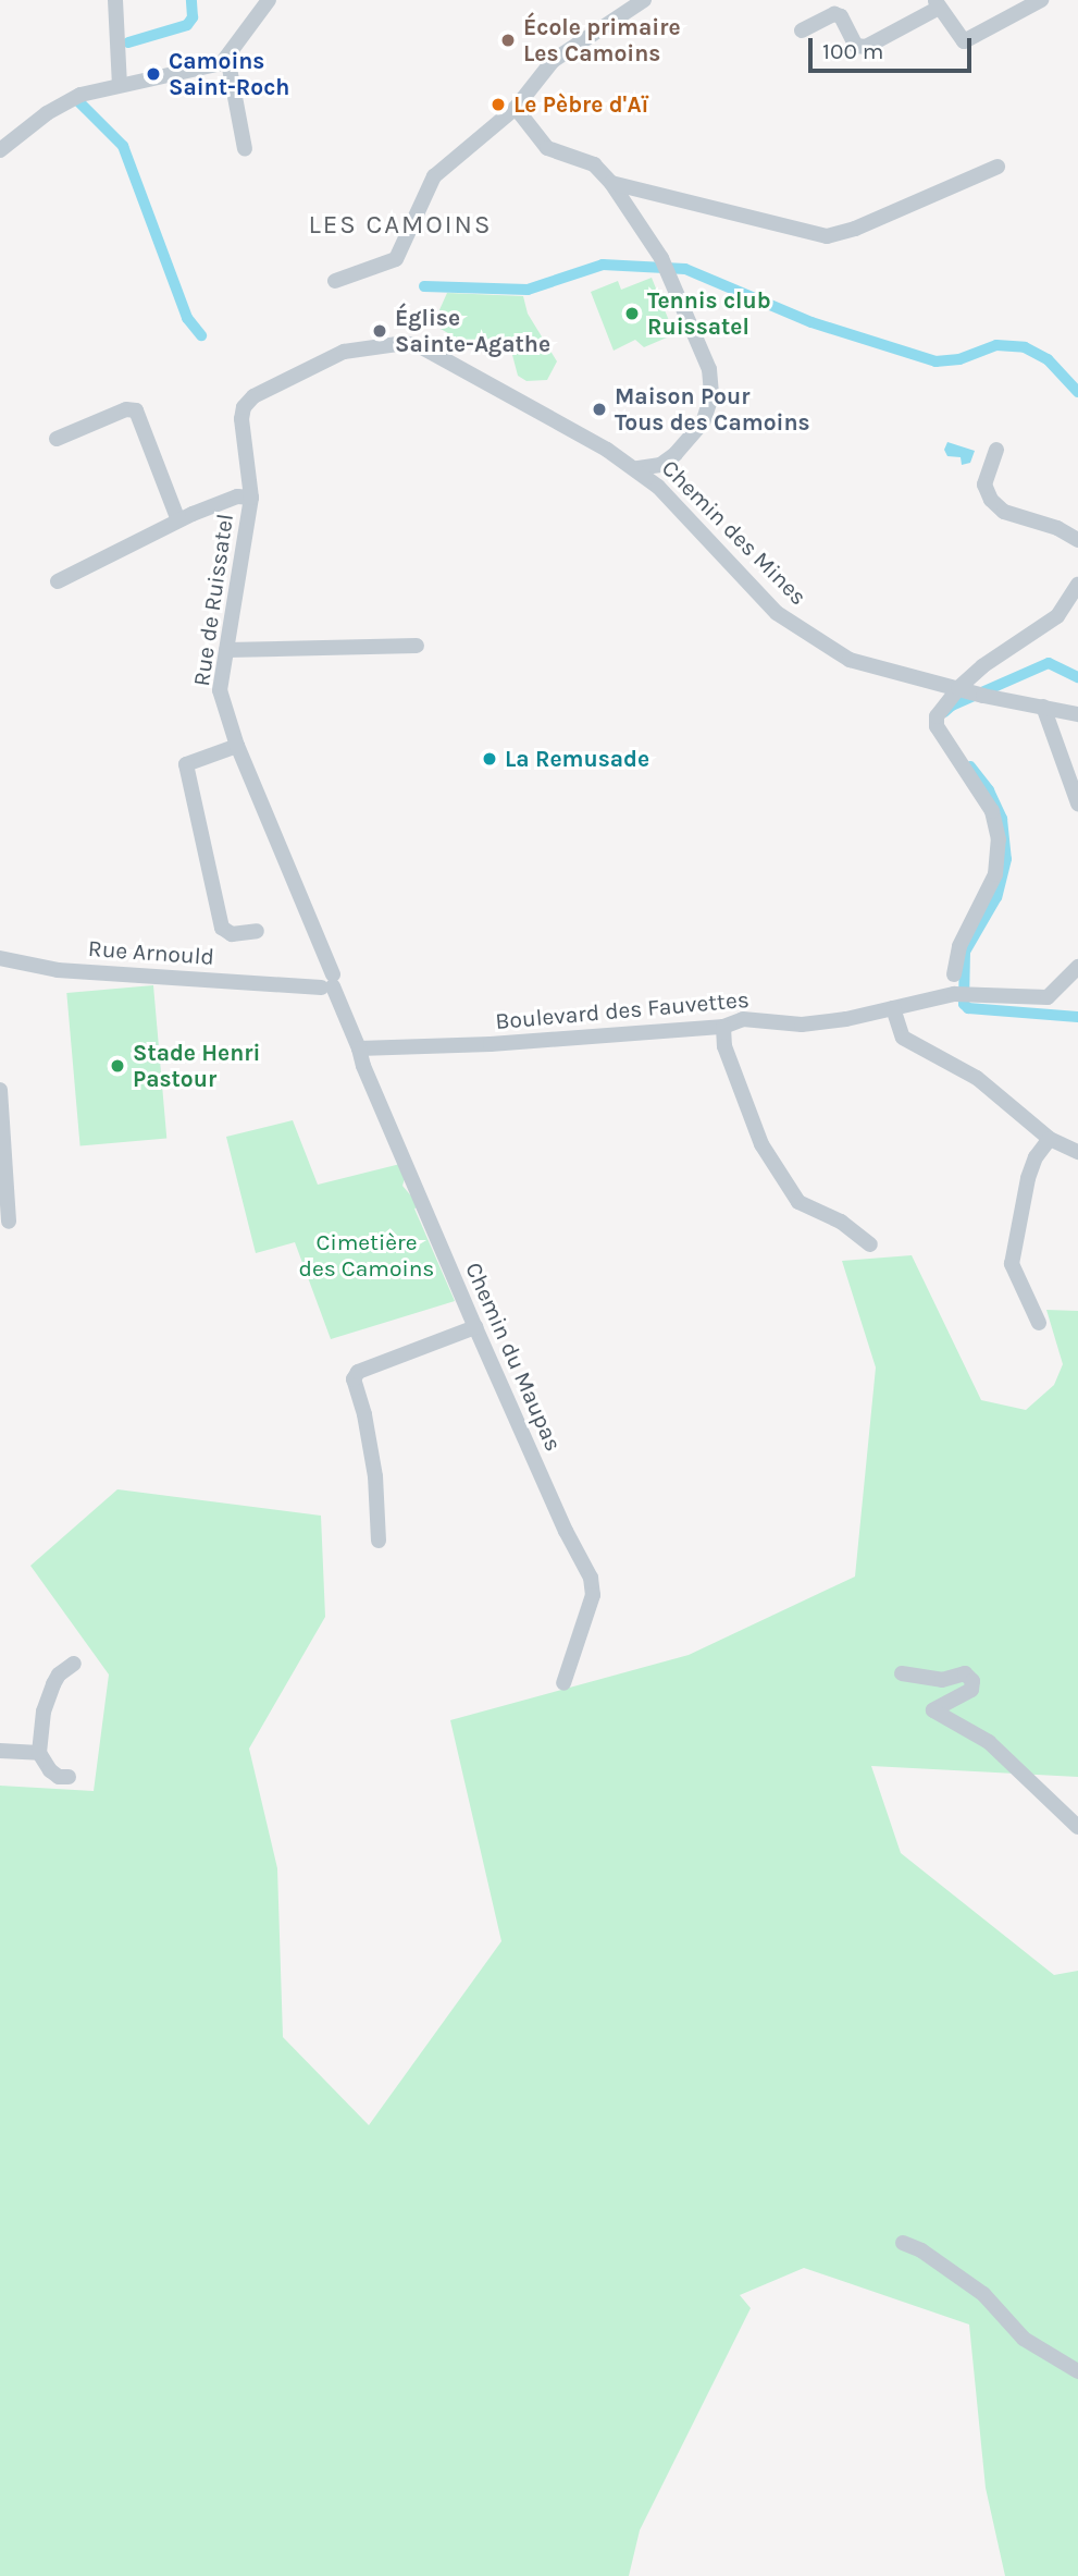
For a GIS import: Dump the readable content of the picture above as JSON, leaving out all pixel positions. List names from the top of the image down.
{
  "streets": {
    "street": [
      "Chemin des Mines",
      "Rue de Ruissatel",
      "Rue Arnould",
      "Boulevard des Fauvettes",
      "Chemin du Maupas"
    ]
  },
  "crossings": [
    ["Chemin des Mines", "Rue de Ruissatel"],
    ["Rue de Ruissatel", "Rue Arnould"],
    ["Boulevard des Fauvettes", "Chemin du Maupas"]
  ],
  "districts": ["LES CAMOINS"],
  "parks": ["Cimetière des Camoins"],
  "places": [
    "École primaire Les Camoins",
    "Camoins Saint-Roch",
    "Le Pèbre d'Aï",
    "Tennis club Ruissatel",
    "Église Sainte-Agathe",
    "Maison Pour Tous des Camoins",
    "La Remusade",
    "Stade Henri Pastour"
  ],
  "scale_bar": "100 m"
}
